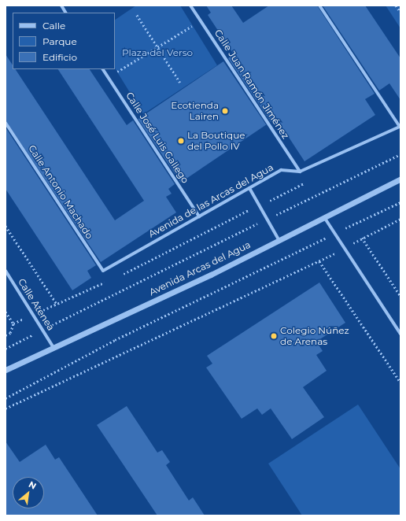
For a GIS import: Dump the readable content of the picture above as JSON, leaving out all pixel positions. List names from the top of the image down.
{
  "streets": {
    "street": [
      "Calle Juan Ramón Jiménez",
      "Calle José Luis Gallego",
      "Calle Antonio Machado",
      "Avenida de las Arcas del Agua",
      "Avenida Arcas del Agua",
      "Calle Atenea"
    ]
  },
  "crossings": [
    ["Calle Juan Ramón Jiménez", "Avenida de las Arcas del Agua"],
    ["Calle José Luis Gallego", "Avenida de las Arcas del Agua"],
    ["Calle Antonio Machado", "Avenida de las Arcas del Agua"],
    ["Avenida Arcas del Agua", "Calle Atenea"]
  ],
  "parks": ["Plaza del Verso"],
  "places": ["Ecotienda Lairen", "La Boutique del Pollo IV", "Colegio Núñez de Arenas"],
  "legend": ["Calle", "Parque", "Edificio"],
  "north": "top right"
}
